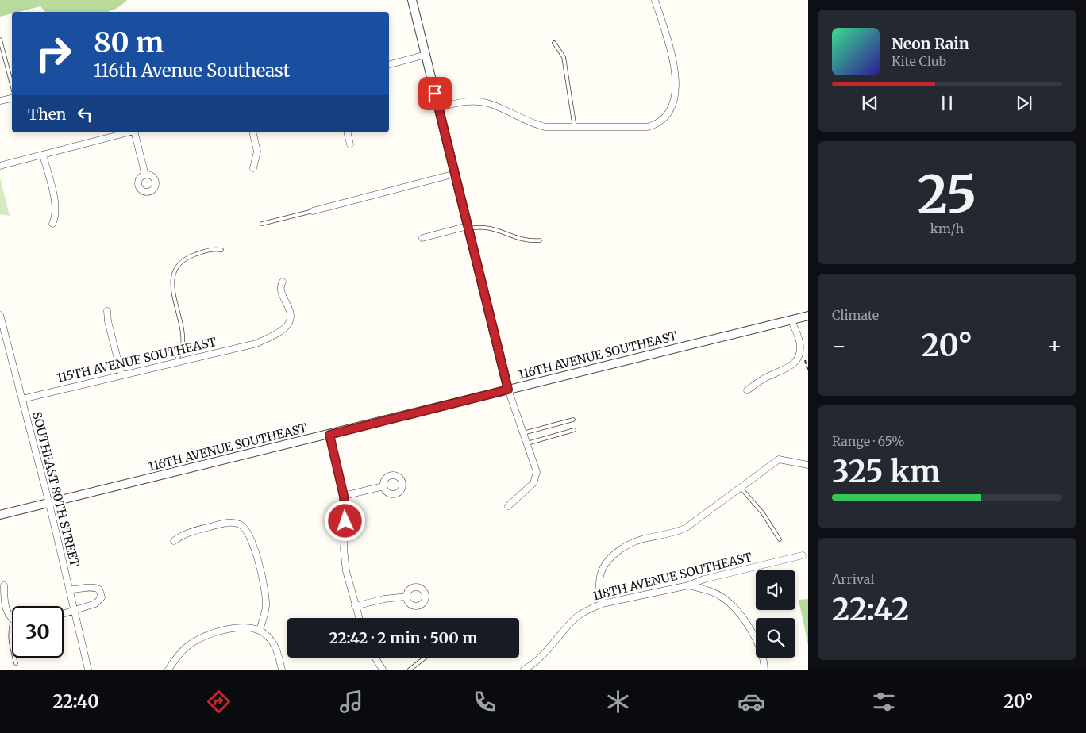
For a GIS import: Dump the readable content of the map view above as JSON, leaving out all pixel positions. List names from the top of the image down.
{
  "streets": {
    "street": [
      "116TH AVENUE SOUTHEAST",
      "115TH AVENUE SOUTHEAST",
      "SOUTHEAST 80TH STREET",
      "118TH AVENUE SOUTHEAST"
    ]
  },
  "crossings": [
    ["116TH AVENUE SOUTHEAST", "SOUTHEAST 80TH STREET"],
    ["115TH AVENUE SOUTHEAST", "SOUTHEAST 80TH STREET"]
  ],
  "page": {
    "turn": ["80 m", "116th Avenue Southeast"],
    "song": ["Neon Rain", "Kite Club"],
    "then": "Then",
    "tile": [
      ["25", "km/h"],
      "Climate",
      ["Range · 65%", "325 km"],
      ["Arrival", "22:42"]
    ],
    "heat": ["−", "20°", "+"],
    "limit": "30",
    "trip": "22:42 · 2 min · 500 m",
    "tabs": ["22:40", "20°"]
  }
}
